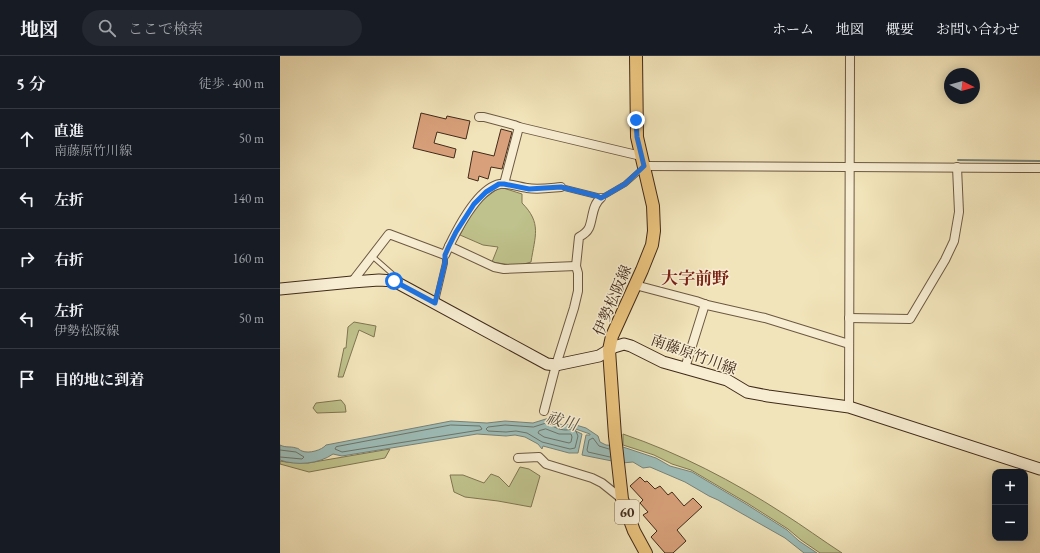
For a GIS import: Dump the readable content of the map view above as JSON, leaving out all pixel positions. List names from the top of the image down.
{
  "streets": {
    "main road": ["伊勢松阪線", "南藤原竹川線", "60"]
  },
  "crossings": [
    ["伊勢松阪線", "南藤原竹川線"]
  ],
  "districts": ["大字前野"],
  "water": ["祓川"],
  "north": "right",
  "page": {
    "header": "地図",
    "search": "ここで検索",
    "nav": [
      "ホーム",
      "地図",
      "概要",
      "お問い合わせ"
    ],
    "heading": ["5 分", "徒歩 · 400 m"],
    "list": [
      ["直進", "南藤原竹川線", "50 m"],
      ["左折", "140 m"],
      ["右折", "160 m"],
      ["左折", "伊勢松阪線", "50 m"],
      "目的地に到着"
    ],
    "map_buttons": ["+", "−"]
  }
}
